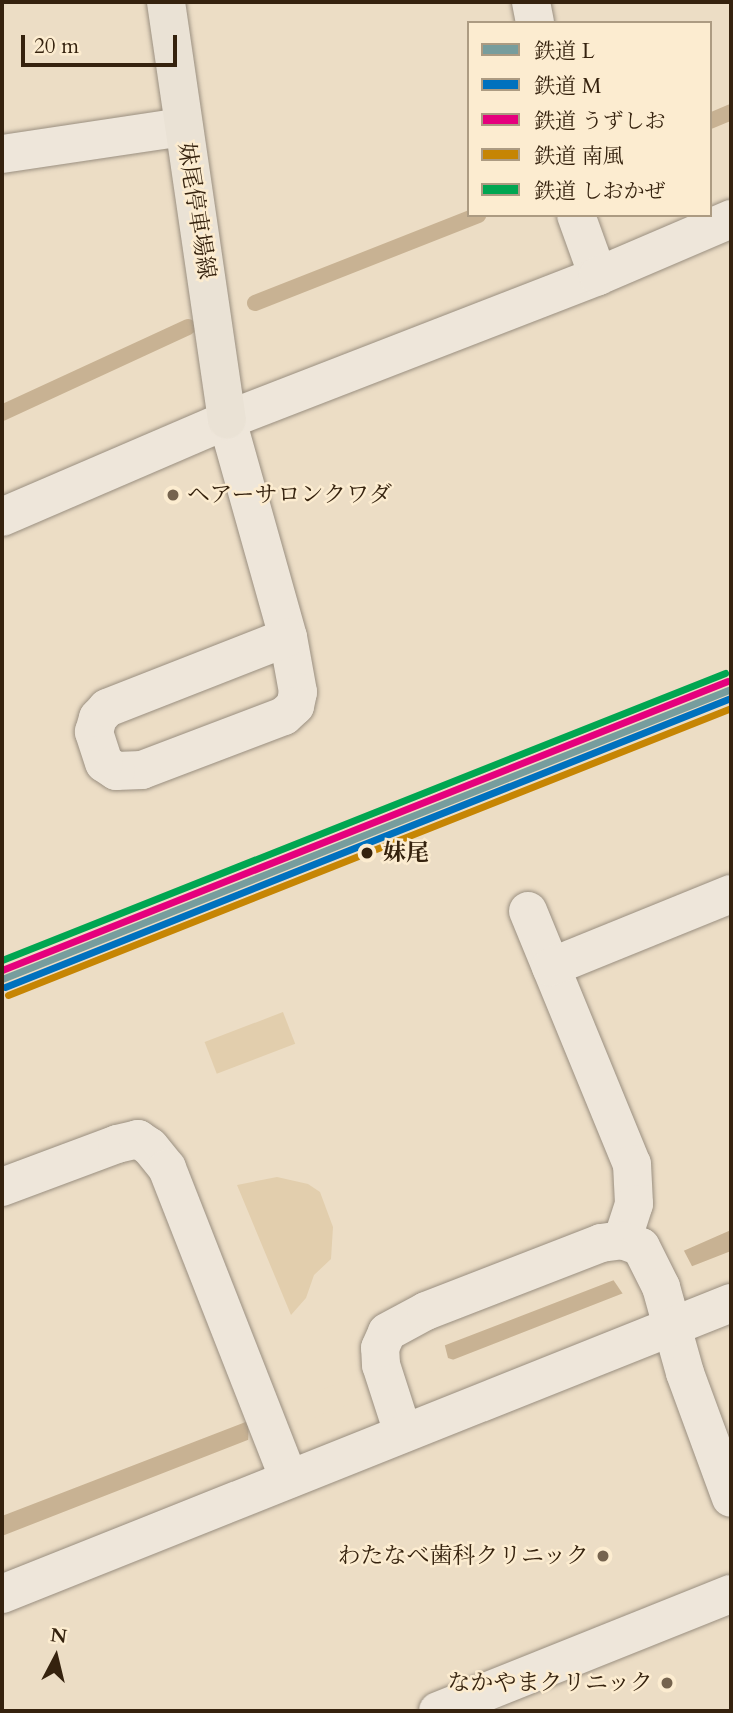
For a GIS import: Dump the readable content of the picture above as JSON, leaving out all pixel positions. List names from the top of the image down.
{
  "streets": {
    "main road": ["妹尾停車場線"]
  },
  "places": [
    "ヘアーサロンクワダ",
    "妹尾",
    "わたなべ歯科クリニック",
    "なかやまクリニック"
  ],
  "lines": [
    "rail line しおかぜ",
    "rail line うずしお",
    "rail line L",
    "rail line M",
    "rail line 南風"
  ],
  "legend": [
    "鉄道 L",
    "鉄道 M",
    "鉄道 うずしお",
    "鉄道 南風",
    "鉄道 しおかぜ"
  ],
  "scale_bar": "20 m",
  "north": "top"
}
